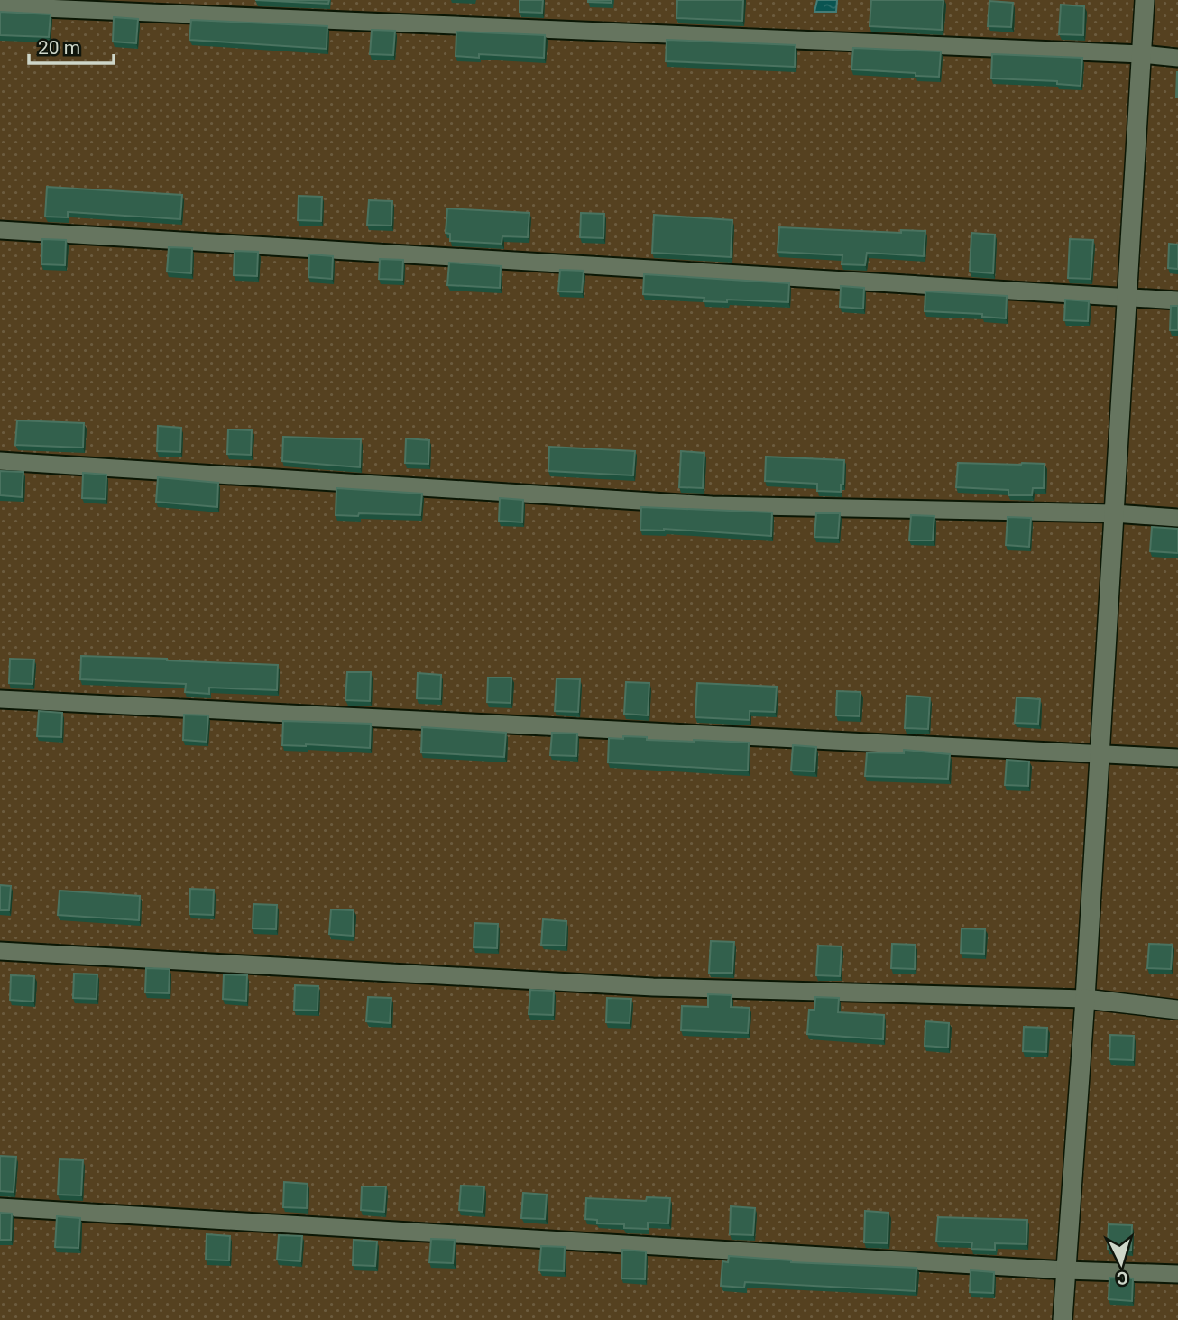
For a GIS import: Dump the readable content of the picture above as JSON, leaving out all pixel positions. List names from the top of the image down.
{
  "scale_bar": "20 m",
  "north": "bottom"
}
